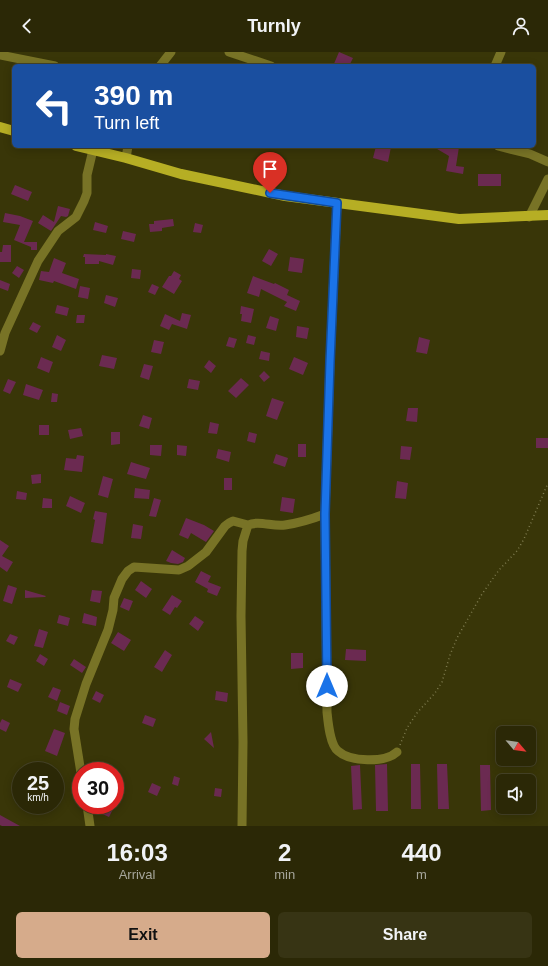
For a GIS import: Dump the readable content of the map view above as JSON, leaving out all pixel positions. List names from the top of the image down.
{
  "north": "bottom right",
  "page": {
    "header": "Turnly",
    "turn": ["390 m", "Turn left"],
    "speed": "25 km/h",
    "limit": "30",
    "eta": [
      "16:03",
      "Arrival",
      "2",
      "min",
      "440",
      "m"
    ],
    "buttons": ["Exit", "Share"]
  }
}
